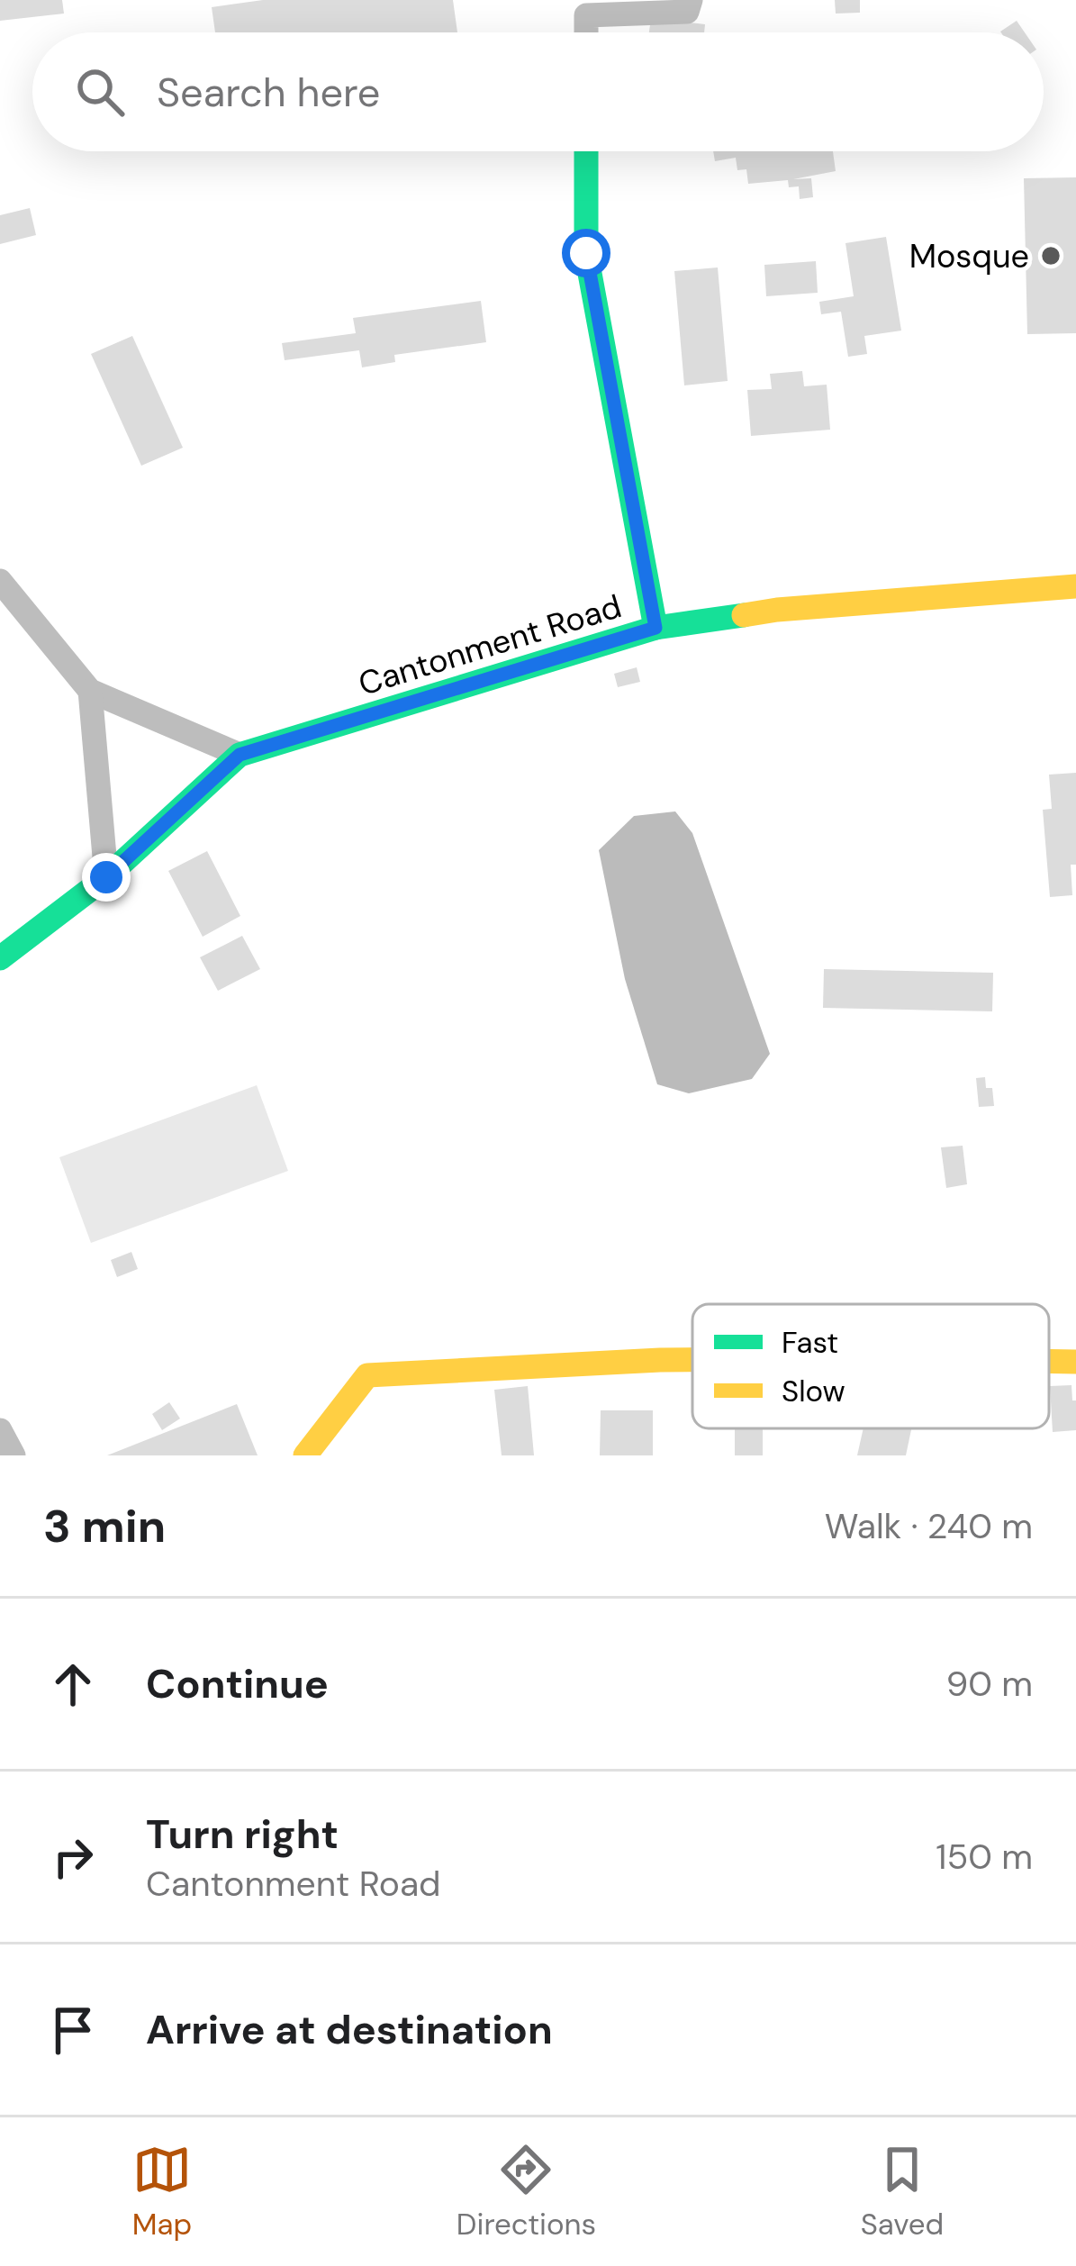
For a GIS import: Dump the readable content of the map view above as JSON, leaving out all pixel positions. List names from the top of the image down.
{
  "streets": {
    "street": ["Cantonment Road"]
  },
  "places": ["Mosque"],
  "legend": ["Fast", "Slow"],
  "page": {
    "search": "Search here",
    "heading": ["3 min", "Walk · 240 m"],
    "list": [
      ["Continue", "90 m"],
      ["Turn right", "Cantonment Road", "150 m"],
      "Arrive at destination"
    ],
    "nav": ["Map", "Directions", "Saved"]
  }
}
